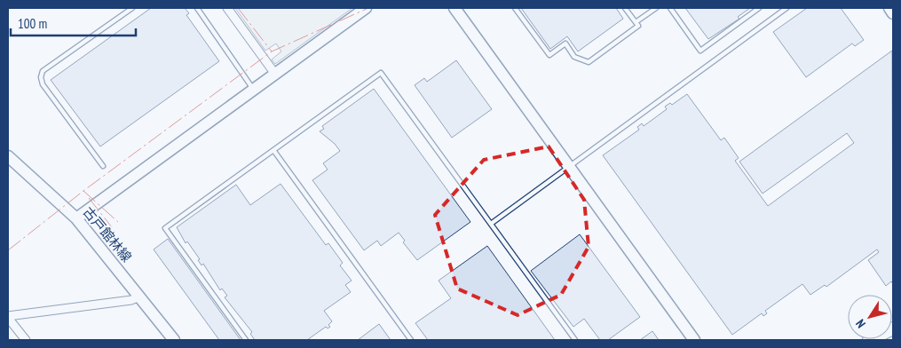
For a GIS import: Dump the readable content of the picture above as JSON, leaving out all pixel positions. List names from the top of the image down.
{
  "streets": {
    "street": ["古戸館林線"]
  },
  "scale_bar": "100 m",
  "north": "bottom left"
}
